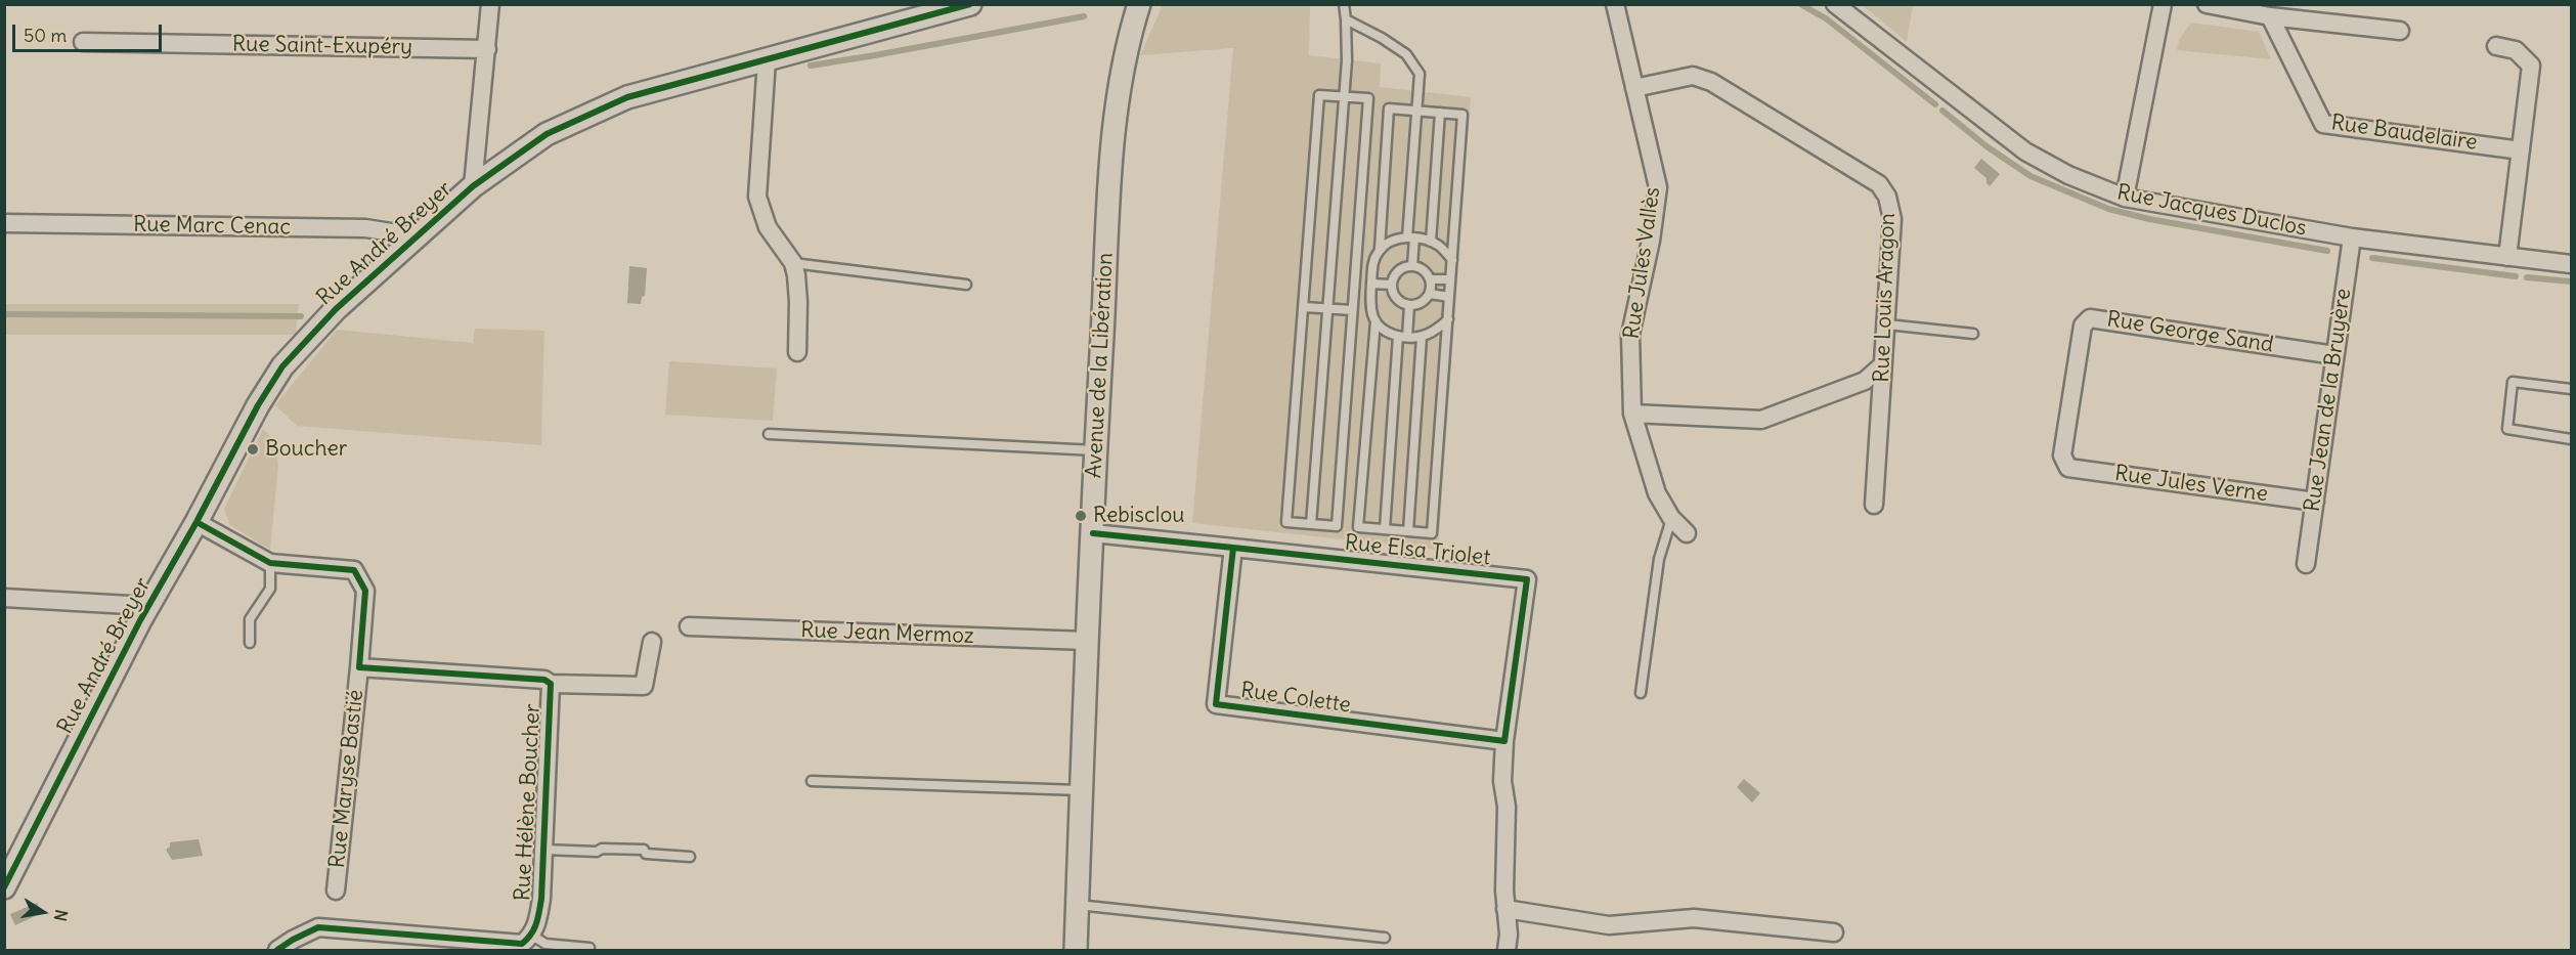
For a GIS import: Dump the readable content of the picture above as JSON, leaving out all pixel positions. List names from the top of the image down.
{
  "streets": {
    "street": [
      "Rue Saint-Exupéry",
      "Rue Baudelaire",
      "Rue Jacques Duclos",
      "Rue Marc Cenac",
      "Rue André Breyer",
      "Rue Jules Vallès",
      "Rue Louis Aragon",
      "Rue George Sand",
      "Avenue de la Libération",
      "Rue Jean de la Bruyère",
      "Rue Jules Verne",
      "Rue Elsa Triolet",
      "Rue Jean Mermoz",
      "Rue Colette",
      "Rue Maryse Bastié",
      "Rue Hélène Boucher"
    ]
  },
  "crossings": [
    ["Rue Jacques Duclos", "Rue Jean de la Bruyère"],
    ["Rue Marc Cenac", "Rue André Breyer"],
    ["Rue Jules Vallès", "Rue Louis Aragon"],
    ["Rue George Sand", "Rue Jean de la Bruyère"],
    ["Rue George Sand", "Rue Jules Verne"],
    ["Avenue de la Libération", "Rue Elsa Triolet"],
    ["Avenue de la Libération", "Rue Jean Mermoz"],
    ["Rue Jean de la Bruyère", "Rue Jules Verne"],
    ["Rue Elsa Triolet", "Rue Colette"],
    ["Rue Maryse Bastié", "Rue Hélène Boucher"]
  ],
  "places": ["Boucher", "Rebisclou"],
  "scale_bar": "50 m",
  "north": "right"
}
